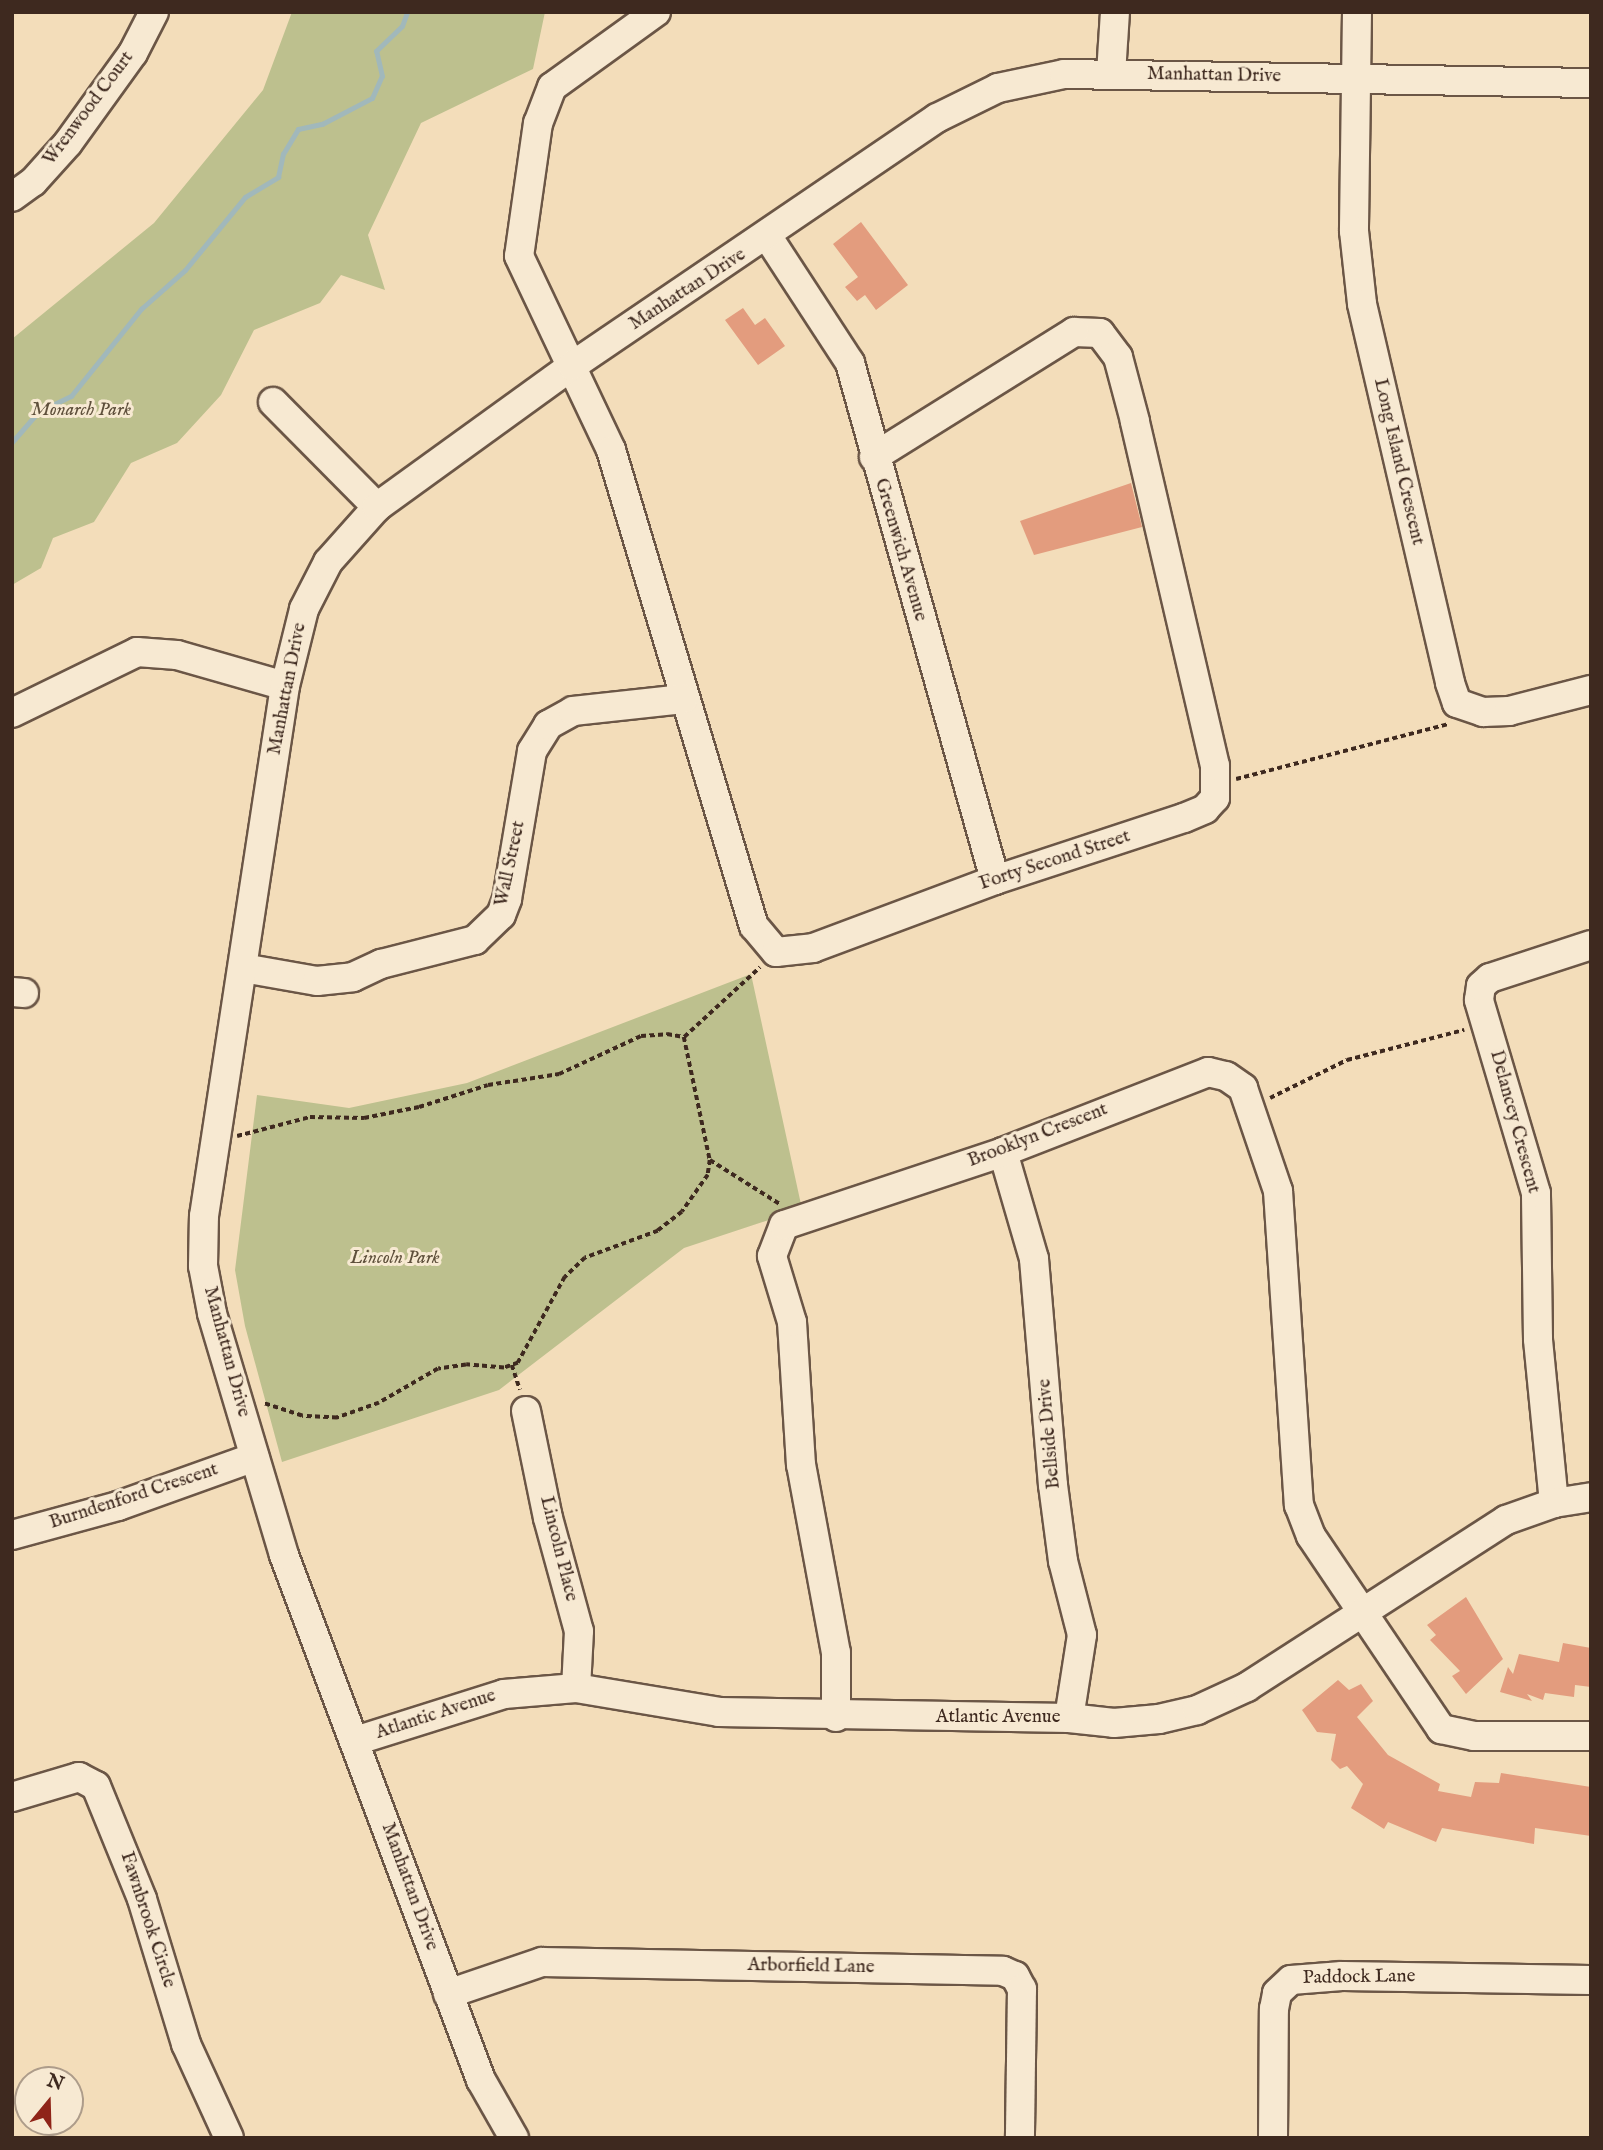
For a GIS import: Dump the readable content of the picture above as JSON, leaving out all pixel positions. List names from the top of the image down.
{
  "streets": {
    "street": [
      "Manhattan Drive",
      "Wrenwood Court",
      "Long Island Crescent",
      "Greenwich Avenue",
      "Forty Second Street",
      "Wall Street",
      "Delancey Crescent",
      "Brooklyn Crescent",
      "Bellside Drive",
      "Burndenford Crescent",
      "Lincoln Place",
      "Atlantic Avenue",
      "Fawnbrook Circle",
      "Arborfield Lane",
      "Paddock Lane"
    ]
  },
  "crossings": [
    ["Manhattan Drive", "Long Island Crescent"],
    ["Manhattan Drive", "Greenwich Avenue"],
    ["Manhattan Drive", "Wall Street"],
    ["Manhattan Drive", "Burndenford Crescent"],
    ["Manhattan Drive", "Atlantic Avenue"],
    ["Manhattan Drive", "Arborfield Lane"],
    ["Greenwich Avenue", "Forty Second Street"],
    ["Delancey Crescent", "Atlantic Avenue"],
    ["Brooklyn Crescent", "Bellside Drive"],
    ["Brooklyn Crescent", "Atlantic Avenue"],
    ["Bellside Drive", "Atlantic Avenue"],
    ["Lincoln Place", "Atlantic Avenue"]
  ],
  "parks": ["Monarch Park", "Lincoln Park"],
  "north": "top"
}
